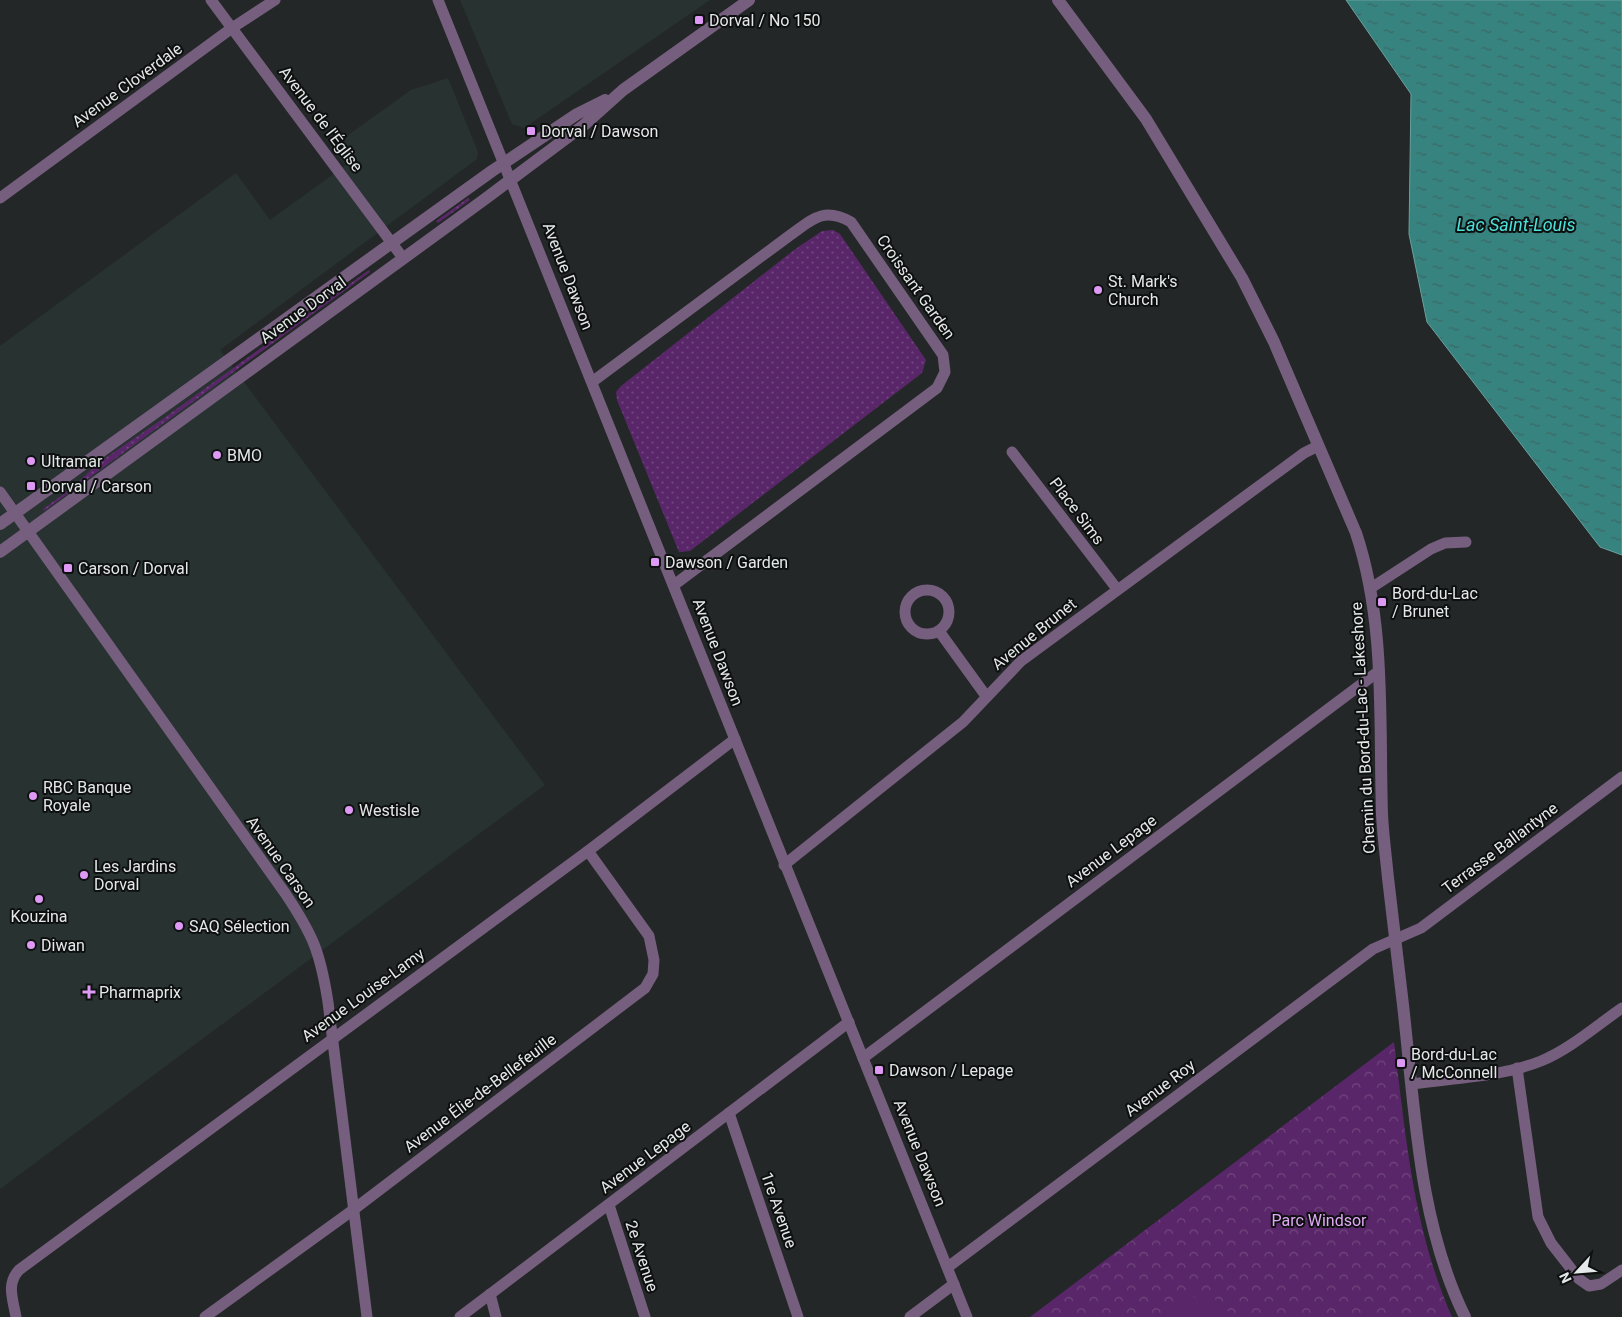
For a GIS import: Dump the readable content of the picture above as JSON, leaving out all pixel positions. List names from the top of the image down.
{
  "streets": {
    "street": [
      "Avenue Cloverdale",
      "Avenue de l'Église",
      "Avenue Dawson",
      "Croissant Garden",
      "Avenue Dorval",
      "Place Sims",
      "Avenue Brunet",
      "Chemin du Bord-du-Lac - Lakeshore",
      "Terrasse Ballantyne",
      "Avenue Lepage",
      "Avenue Carson",
      "Avenue Louise-Lamy",
      "Avenue Roy",
      "Avenue Élie-de-Bellefeuille",
      "1re Avenue",
      "2e Avenue"
    ]
  },
  "crossings": [
    ["Avenue Cloverdale", "Avenue de l'Église"],
    ["Avenue de l'Église", "Avenue Dorval"],
    ["Avenue Dawson", "Croissant Garden"],
    ["Avenue Dawson", "Avenue Dorval"],
    ["Avenue Dawson", "Avenue Brunet"],
    ["Avenue Dawson", "Avenue Lepage"],
    ["Avenue Dawson", "Avenue Louise-Lamy"],
    ["Avenue Dawson", "Avenue Roy"],
    ["Avenue Dorval", "Avenue Carson"],
    ["Place Sims", "Avenue Brunet"],
    ["Avenue Brunet", "Chemin du Bord-du-Lac - Lakeshore"],
    ["Chemin du Bord-du-Lac - Lakeshore", "Terrasse Ballantyne"],
    ["Chemin du Bord-du-Lac - Lakeshore", "Avenue Lepage"],
    ["Chemin du Bord-du-Lac - Lakeshore", "Avenue Roy"],
    ["Terrasse Ballantyne", "Avenue Roy"],
    ["Avenue Lepage", "1re Avenue"],
    ["Avenue Lepage", "2e Avenue"],
    ["Avenue Carson", "Avenue Louise-Lamy"],
    ["Avenue Carson", "Avenue Élie-de-Bellefeuille"],
    ["Avenue Louise-Lamy", "Avenue Élie-de-Bellefeuille"]
  ],
  "water": ["Lac Saint-Louis"],
  "parks": ["Parc Windsor"],
  "places": {
    "transit": [
      "Dorval / No 150",
      "Dorval / Dawson",
      "Dorval / Carson",
      "Dawson / Garden",
      "Carson / Dorval",
      "Bord-du-Lac / Brunet",
      "Bord-du-Lac / McConnell",
      "Dawson / Lepage"
    ],
    "other": [
      "St. Mark's Church",
      "BMO",
      "Ultramar",
      "RBC Banque Royale",
      "Westisle",
      "Les Jardins Dorval",
      "Kouzina",
      "SAQ Sélection",
      "Diwan"
    ],
    "health": ["Pharmaprix"]
  },
  "north": "bottom left"
}
